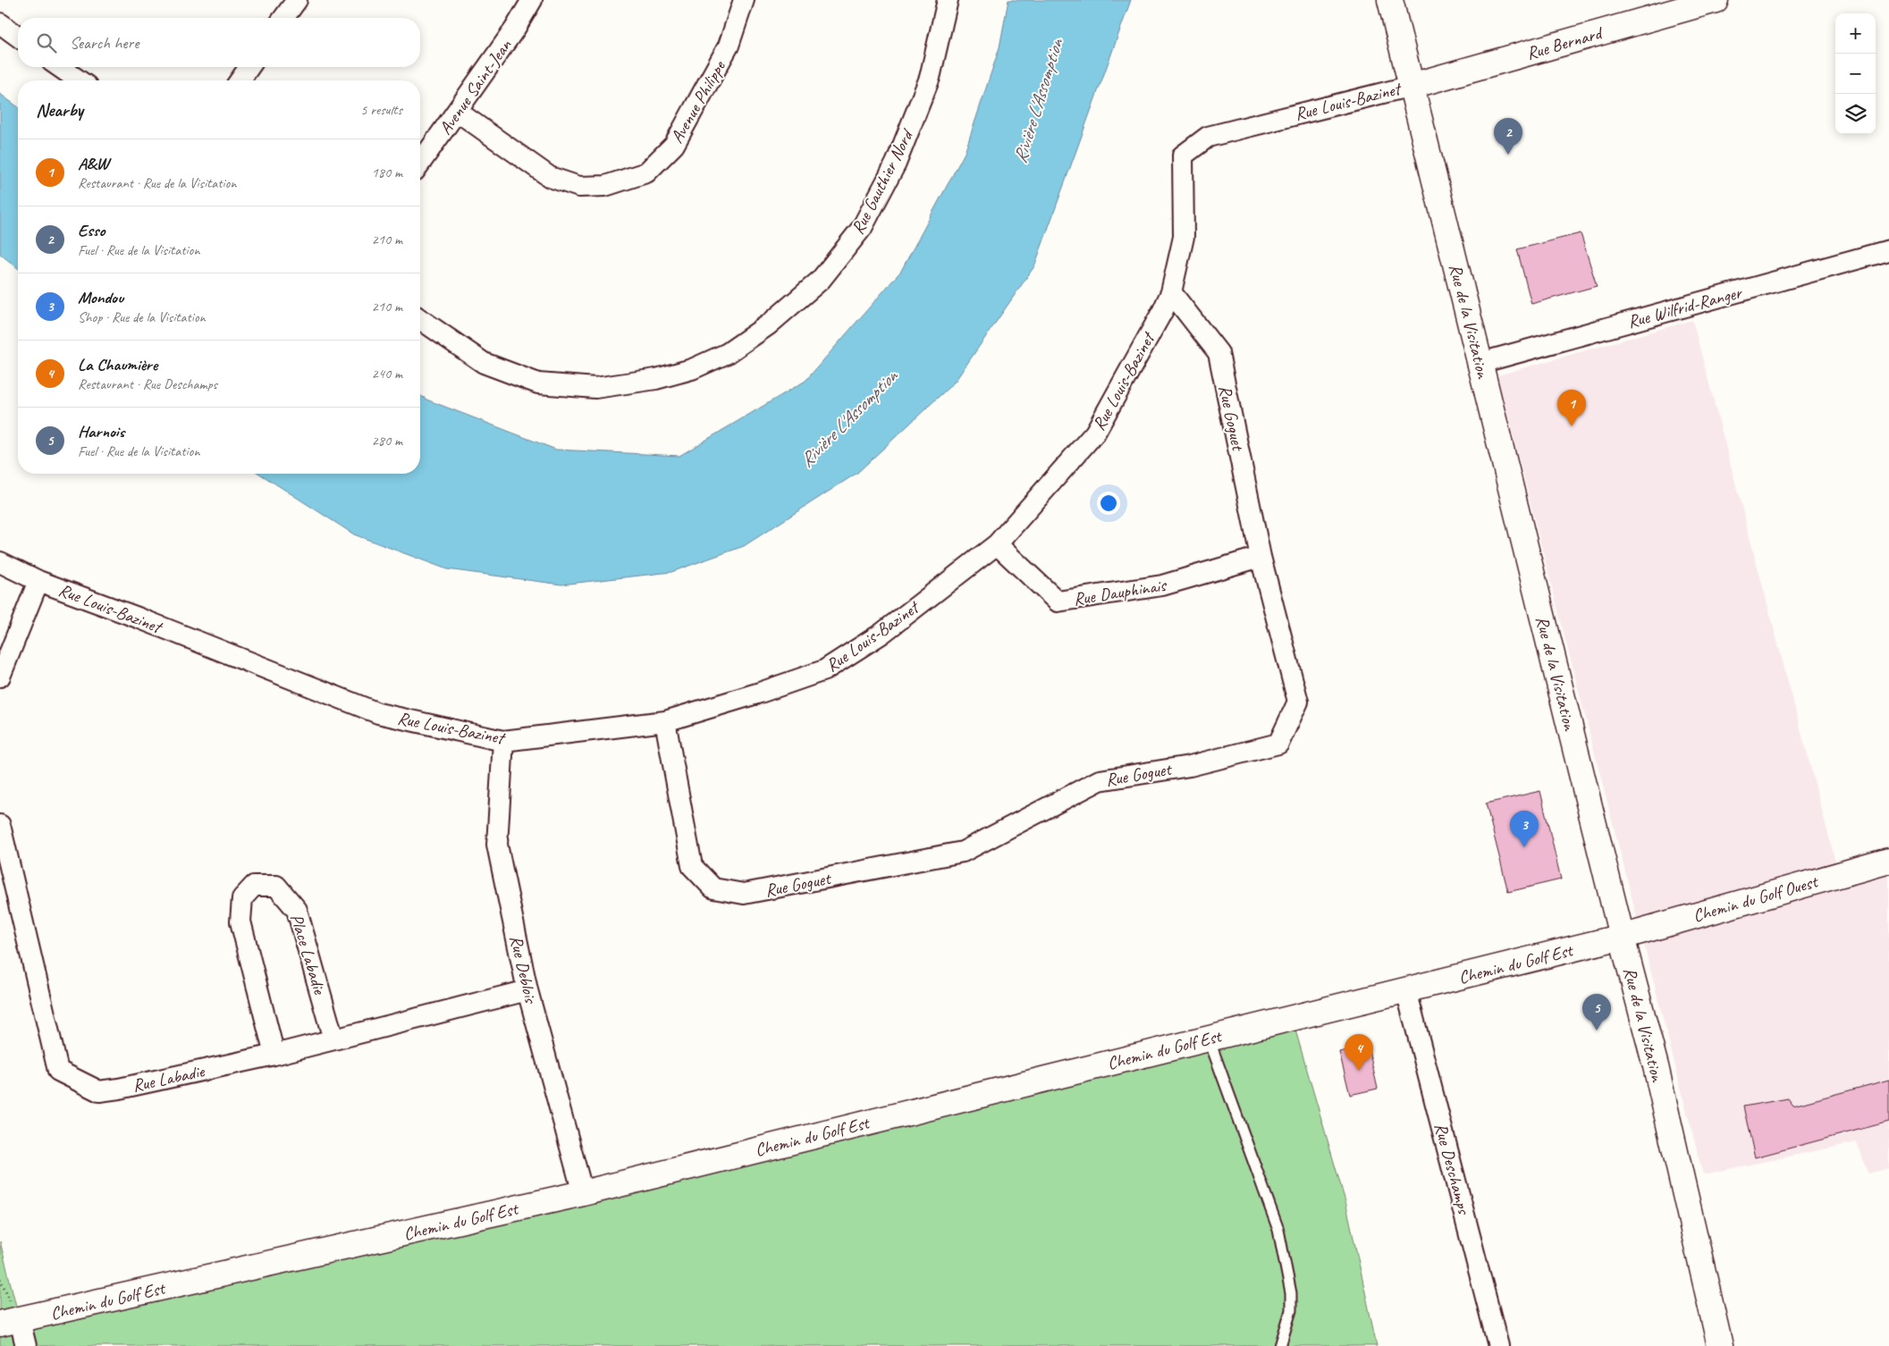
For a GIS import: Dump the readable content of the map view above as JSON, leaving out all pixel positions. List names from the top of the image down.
{
  "streets": {
    "street": [
      "Rue Bernard",
      "Avenue Saint-Jean",
      "Rue Louis-Bazinet",
      "Avenue Philippe",
      "Rue Gauthier Nord",
      "Rue Wilfrid-Ranger",
      "Rue de la Visitation",
      "Rue Goguet",
      "Rue Dauphinais",
      "Chemin du Golf Ouest",
      "Place Labadie",
      "Chemin du Golf Est",
      "Rue Deblois",
      "Rue Labadie",
      "Rue Deschamps"
    ]
  },
  "crossings": [
    ["Rue Bernard", "Rue Louis-Bazinet"],
    ["Rue Bernard", "Rue de la Visitation"],
    ["Avenue Saint-Jean", "Avenue Philippe"],
    ["Rue Louis-Bazinet", "Rue de la Visitation"],
    ["Rue Louis-Bazinet", "Rue Goguet"],
    ["Rue Louis-Bazinet", "Rue Dauphinais"],
    ["Rue Louis-Bazinet", "Rue Deblois"],
    ["Rue Wilfrid-Ranger", "Rue de la Visitation"],
    ["Rue de la Visitation", "Chemin du Golf Ouest"],
    ["Rue de la Visitation", "Chemin du Golf Est"],
    ["Rue Goguet", "Rue Dauphinais"],
    ["Chemin du Golf Ouest", "Chemin du Golf Est"],
    ["Place Labadie", "Rue Labadie"],
    ["Chemin du Golf Est", "Rue Deblois"],
    ["Chemin du Golf Est", "Rue Deschamps"],
    ["Rue Deblois", "Rue Labadie"]
  ],
  "water": ["Rivière L'Assomption"],
  "page": {
    "map_buttons": ["+", "−"],
    "search": "Search here",
    "heading": ["Nearby", "5 results"],
    "pins": [
      "2",
      "1",
      "3",
      "5",
      "4"
    ],
    "list": [
      {
        "mark": "1",
        "name": "A&W",
        "note": "Restaurant · Rue de la Visitation",
        "value": "180 m"
      },
      {
        "mark": "2",
        "name": "Esso",
        "note": "Fuel · Rue de la Visitation",
        "value": "210 m"
      },
      {
        "mark": "3",
        "name": "Mondou",
        "note": "Shop · Rue de la Visitation",
        "value": "210 m"
      },
      {
        "mark": "4",
        "name": "La Chaumière",
        "note": "Restaurant · Rue Deschamps",
        "value": "240 m"
      },
      {
        "mark": "5",
        "name": "Harnois",
        "note": "Fuel · Rue de la Visitation",
        "value": "280 m"
      }
    ]
  }
}
